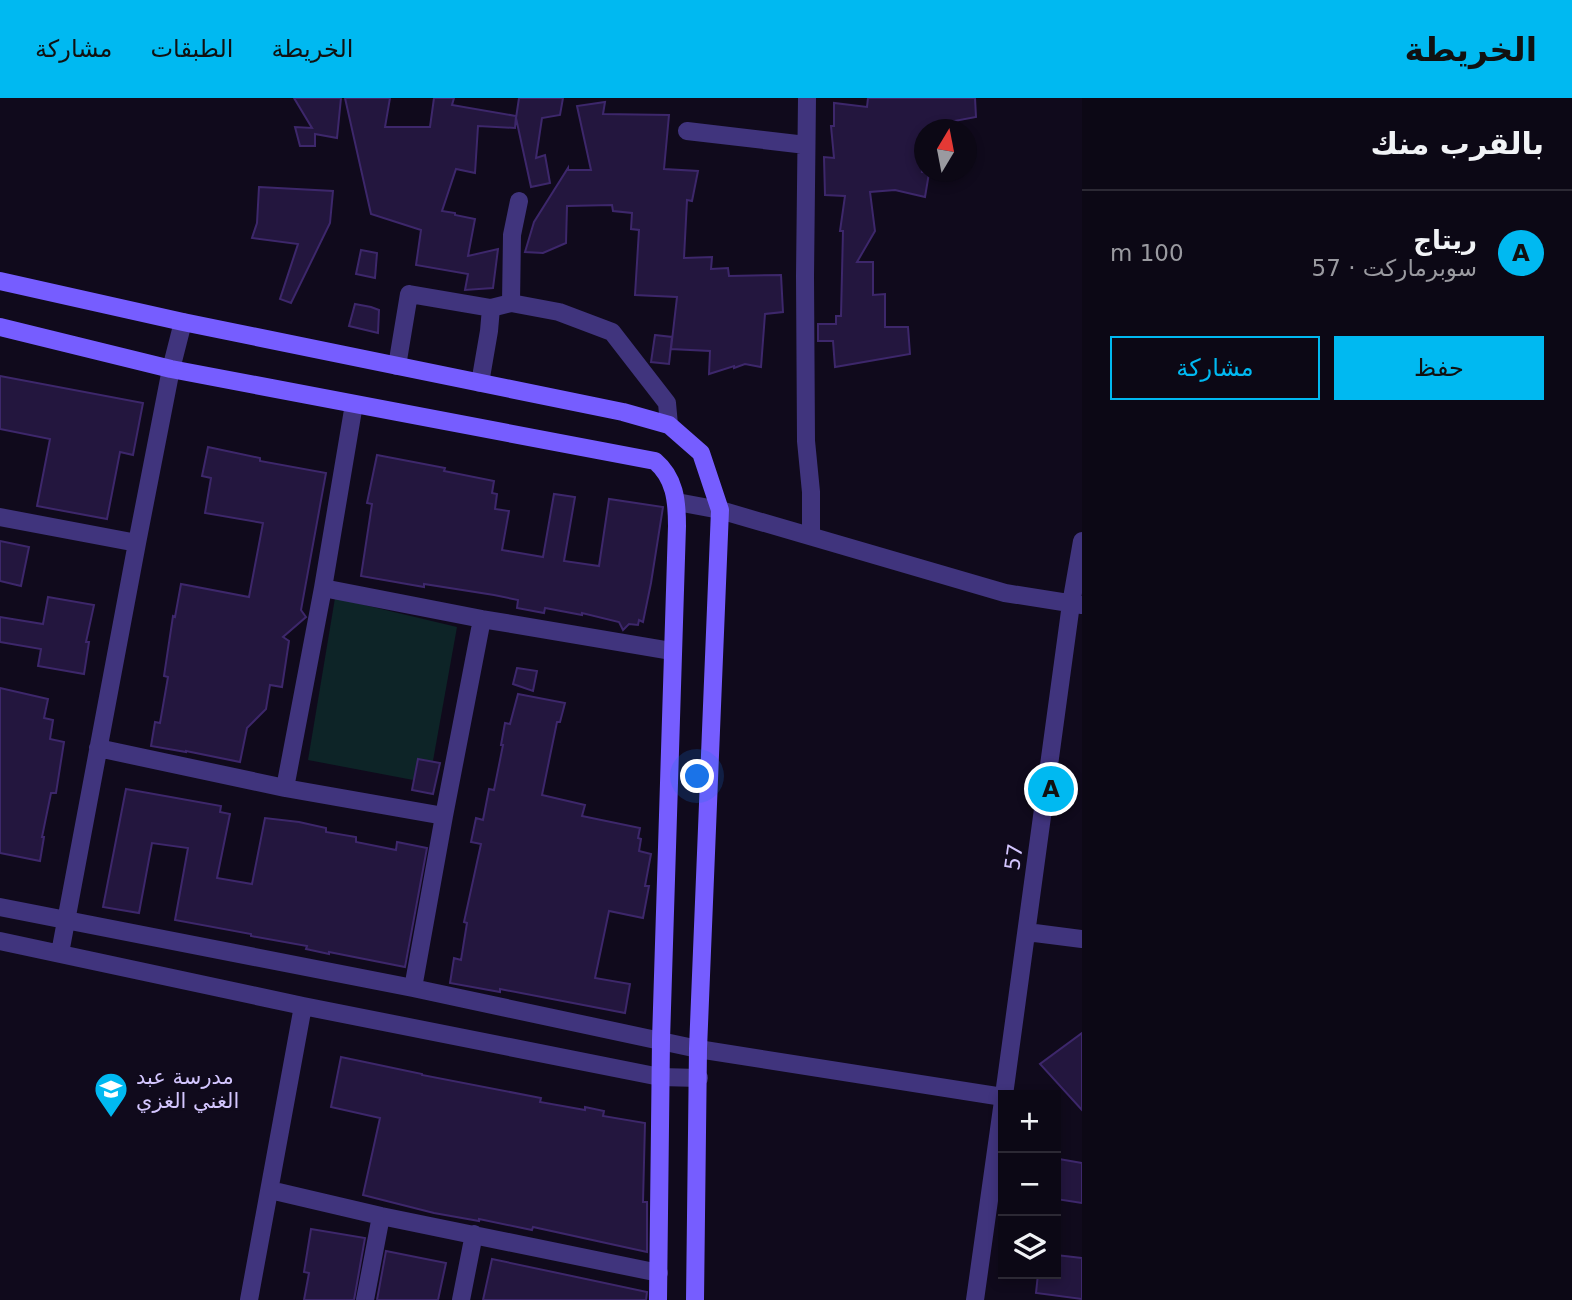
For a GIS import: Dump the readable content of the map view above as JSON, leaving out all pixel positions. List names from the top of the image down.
{
  "streets": {
    "street": ["57"]
  },
  "places": {
    "school or university": ["مدرسة عبد الغني الغزي"]
  },
  "north": "top",
  "page": {
    "header": "الخريطة",
    "nav": ["الخريطة", "الطبقات", "مشاركة"],
    "heading": "بالقرب منك",
    "list": [
      {
        "mark": "A",
        "name": "ريتاج",
        "note": "سوبرماركت · 57",
        "value": "100 m"
      }
    ],
    "buttons": ["حفظ", "مشاركة"],
    "pins": "A",
    "map_buttons": ["+", "−"]
  }
}
